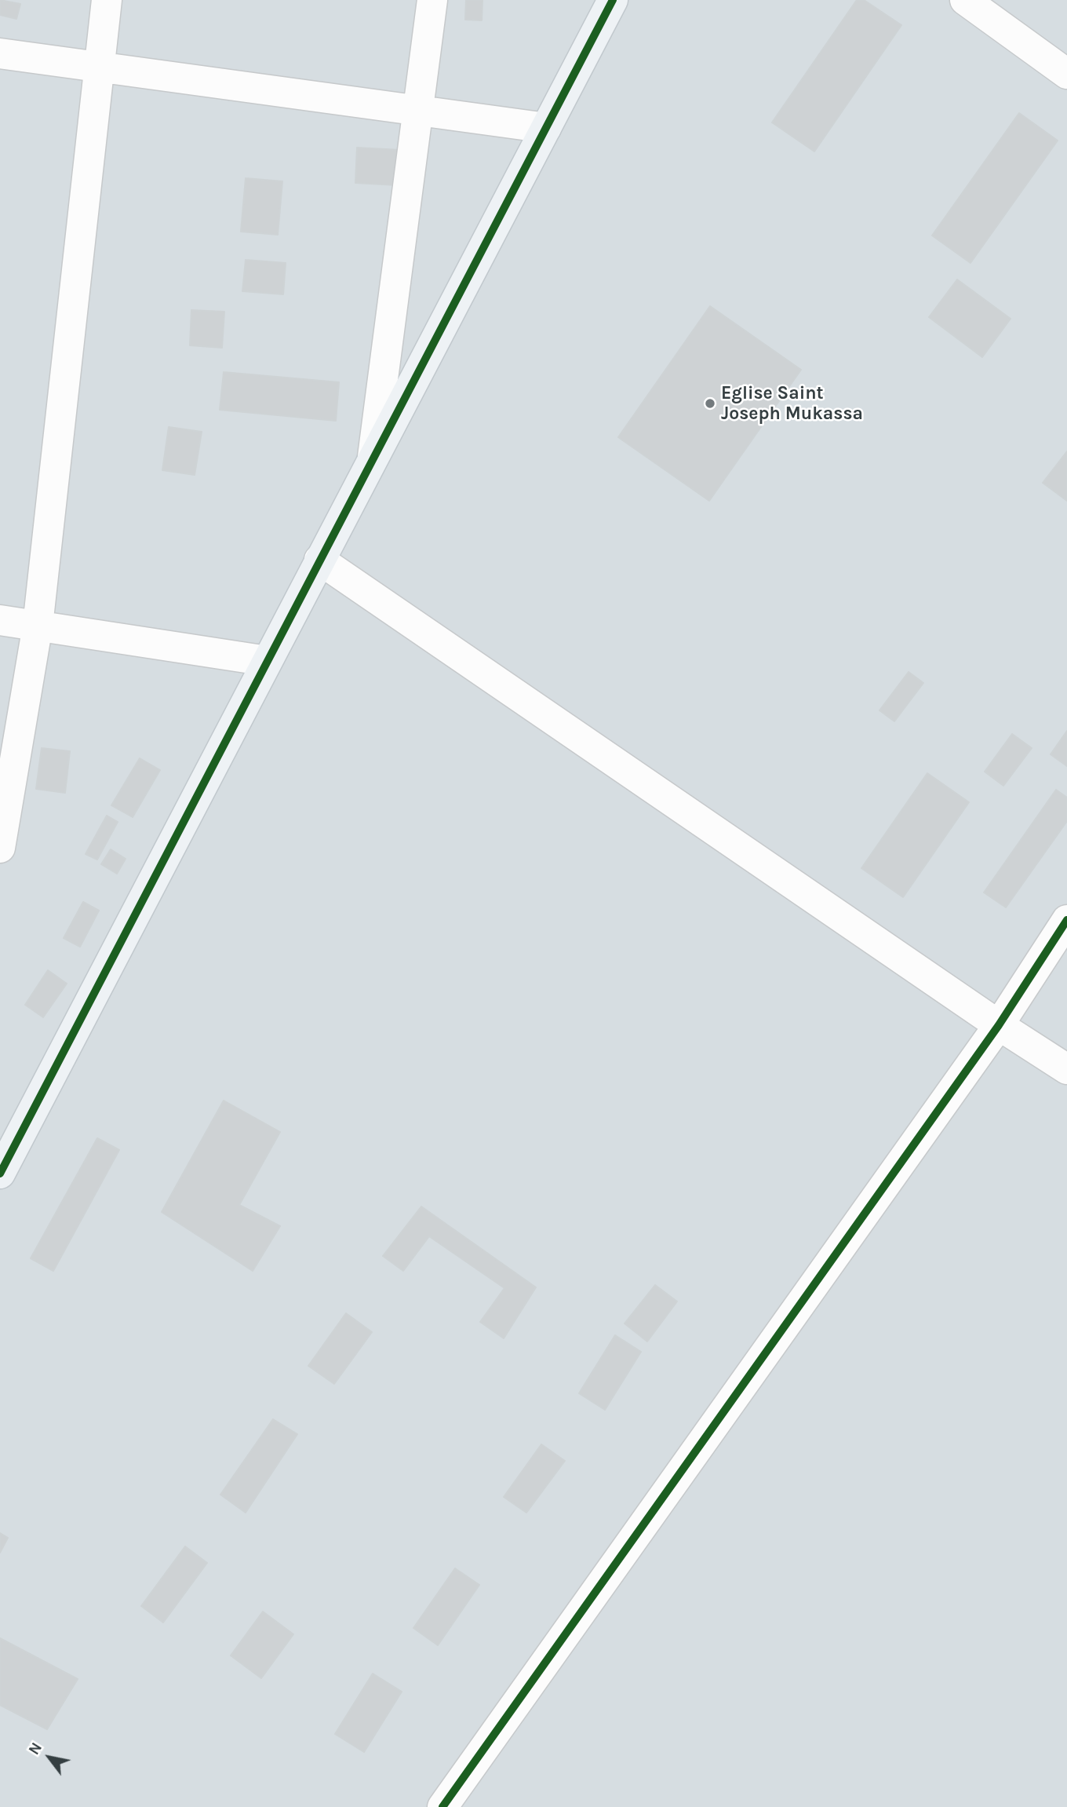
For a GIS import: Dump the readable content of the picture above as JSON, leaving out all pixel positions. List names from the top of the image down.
{
  "places": ["Eglise Saint Joseph Mukassa"],
  "north": "top left"
}
